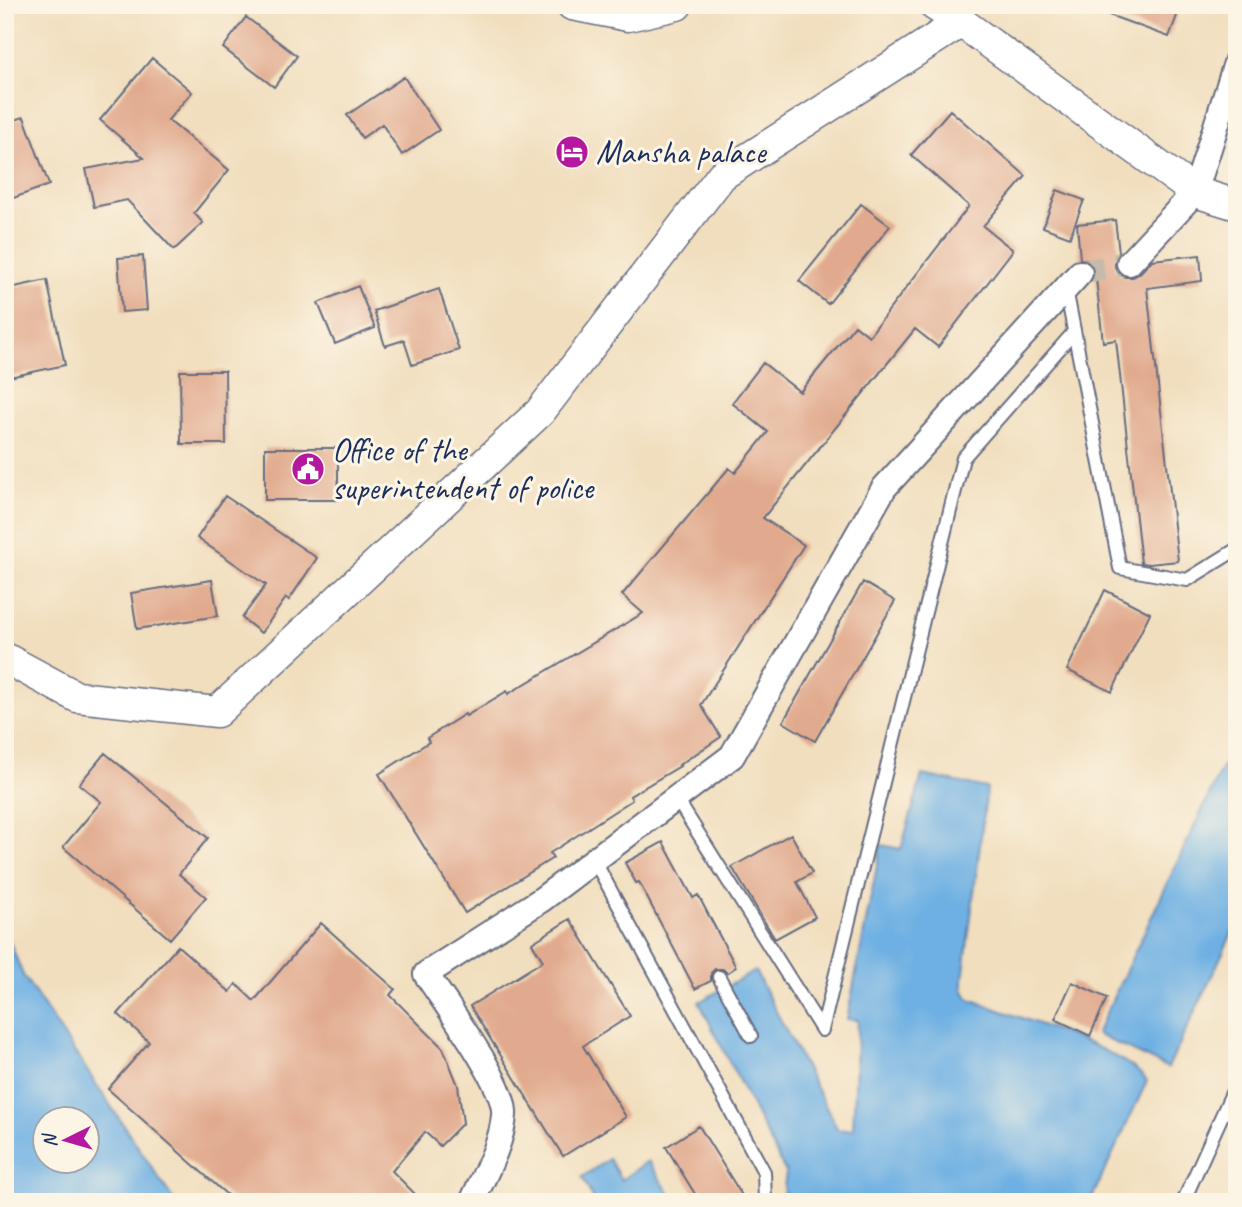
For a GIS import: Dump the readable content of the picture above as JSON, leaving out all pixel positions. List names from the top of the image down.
{
  "places": {
    "hotel": ["Mansha palace"],
    "public building": ["Office of the superintendent of police"]
  },
  "north": "left"
}
